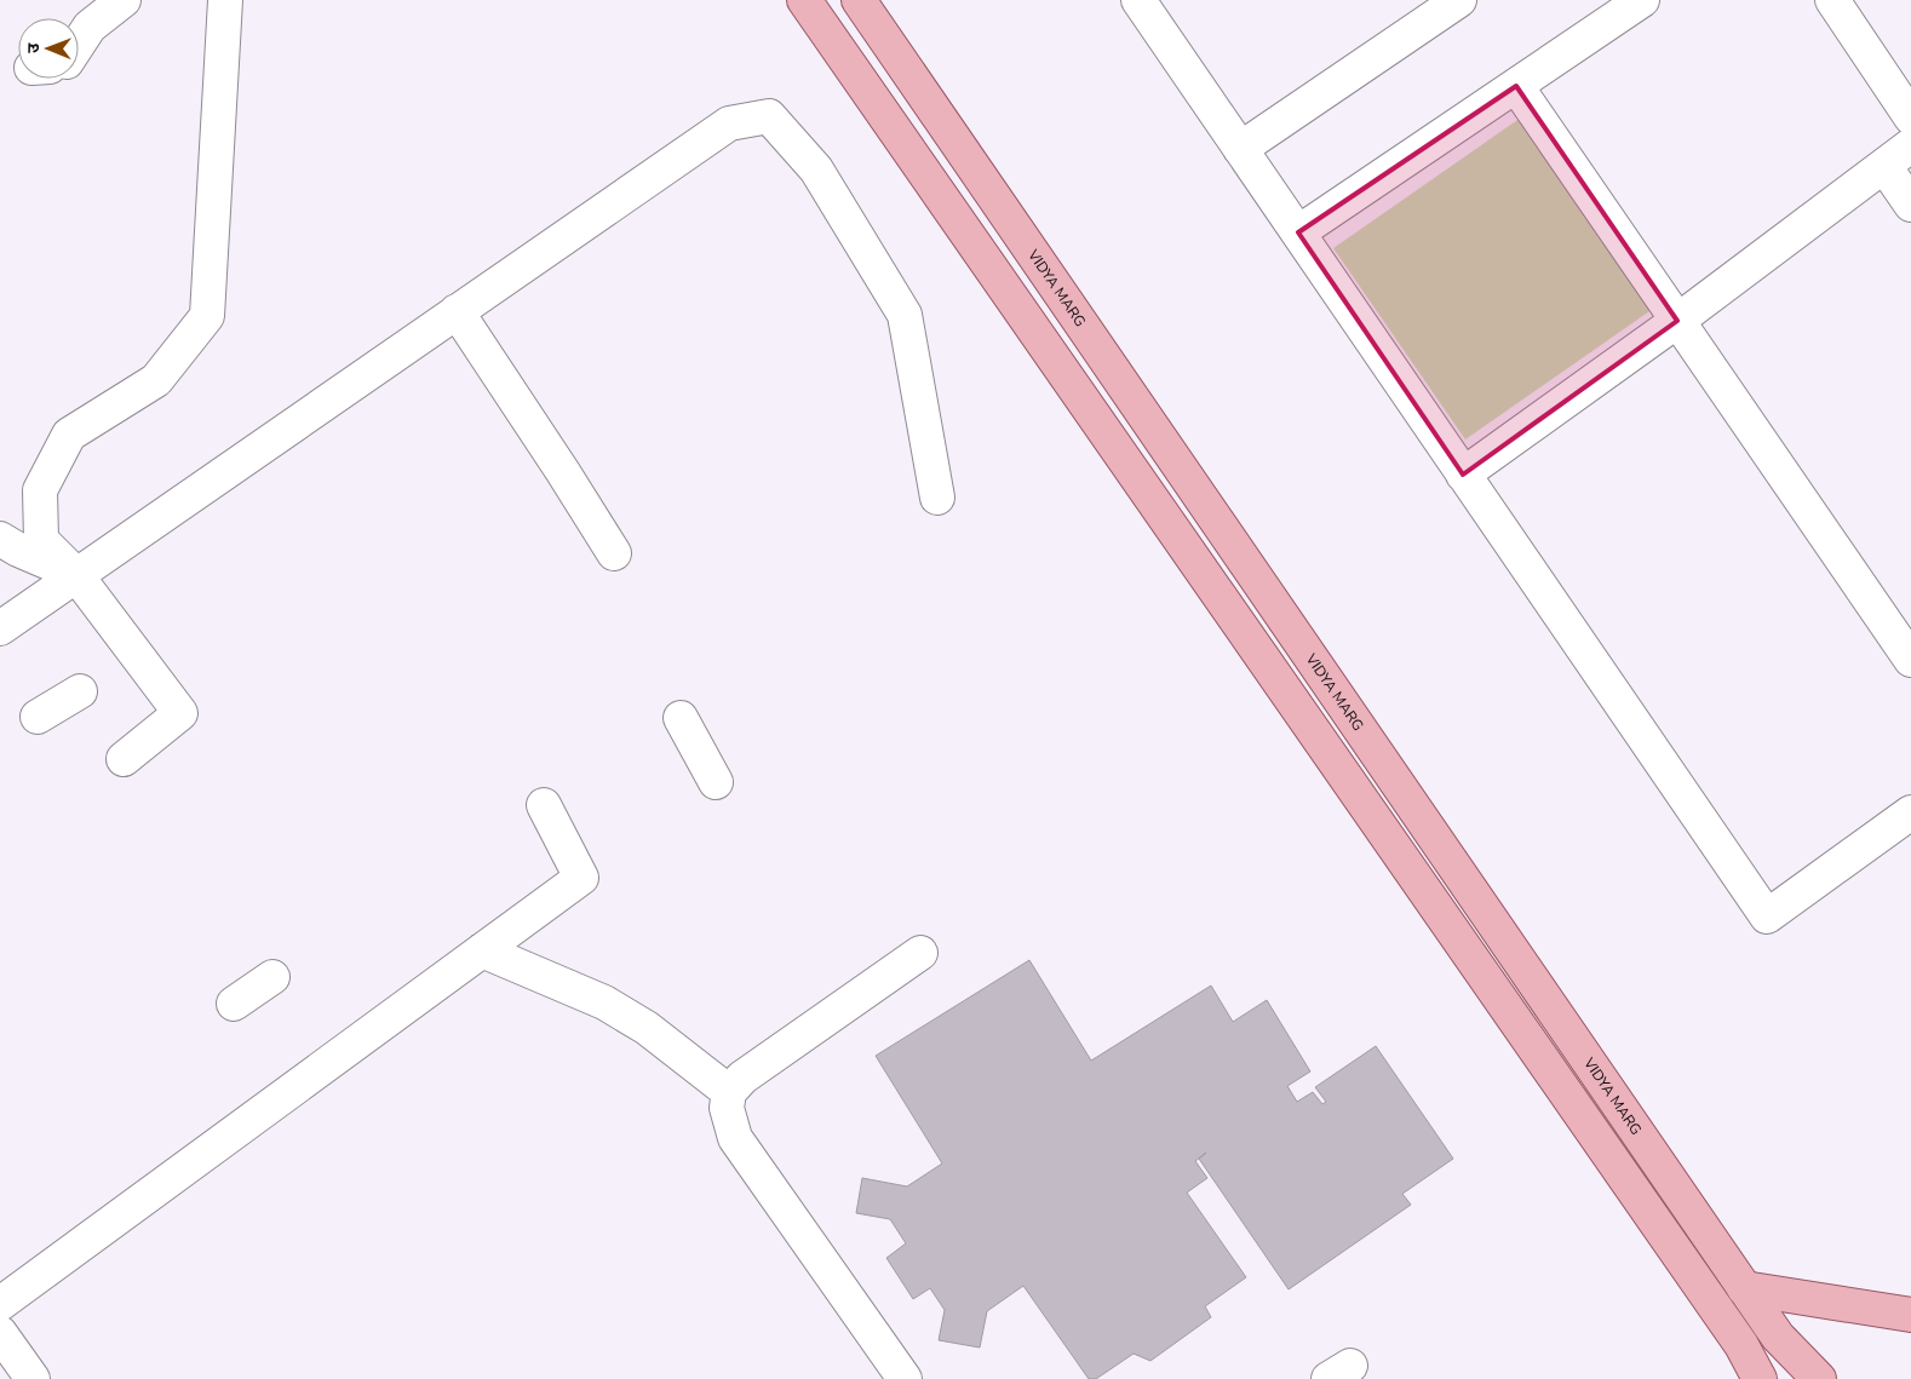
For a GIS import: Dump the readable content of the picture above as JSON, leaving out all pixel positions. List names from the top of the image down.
{
  "streets": {
    "main road": ["VIDYA MARG"]
  },
  "north": "left"
}
